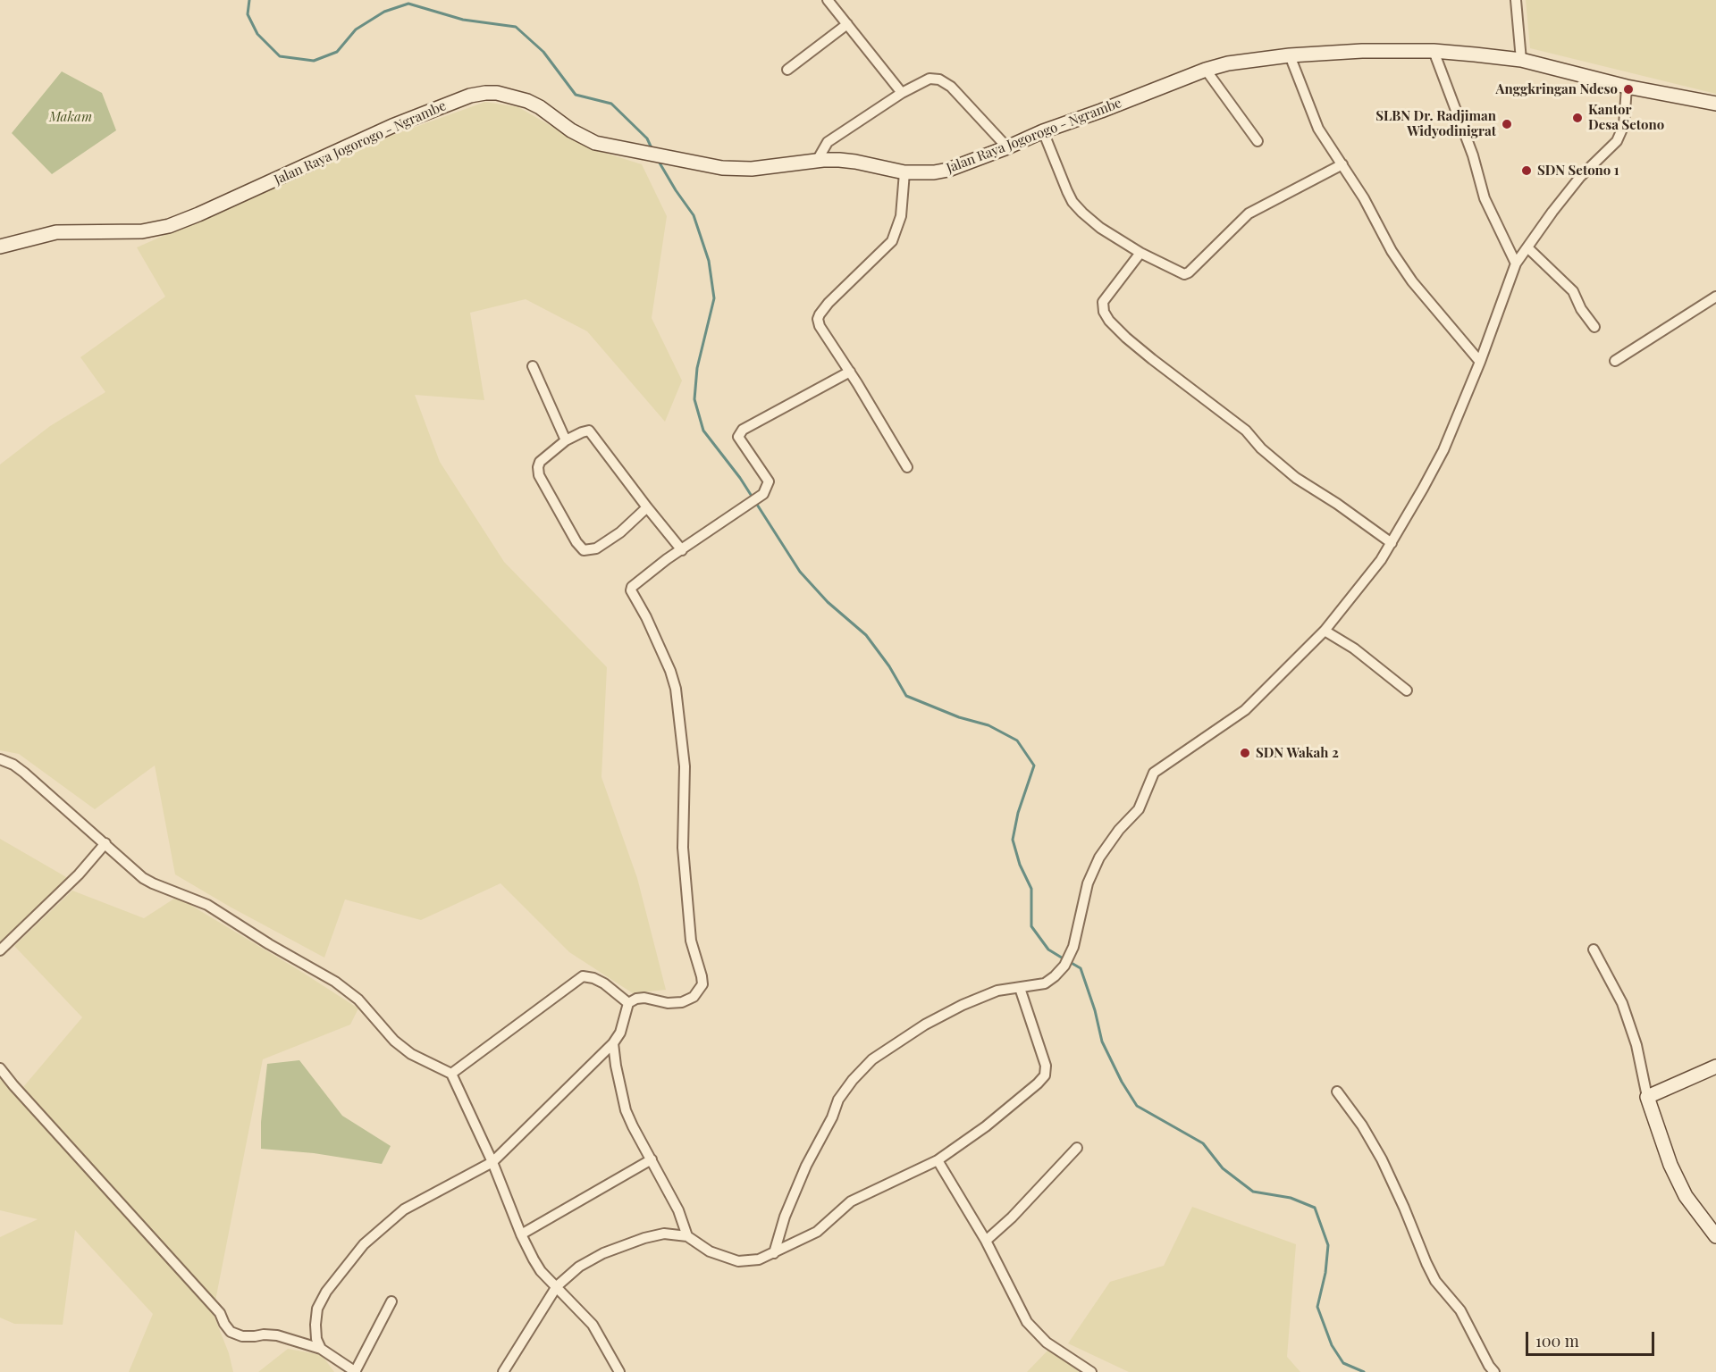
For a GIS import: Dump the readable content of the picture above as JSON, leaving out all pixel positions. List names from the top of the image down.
{
  "streets": {
    "main road": ["Jalan Raya Jogorogo - Ngrambe"]
  },
  "parks": ["Makam"],
  "places": [
    "Anggkringan Ndeso",
    "Kantor Desa Setono",
    "SLBN Dr. Radjiman Widyodinigrat",
    "SDN Setono 1",
    "SDN Wakah 2"
  ],
  "scale_bar": "100 m"
}
